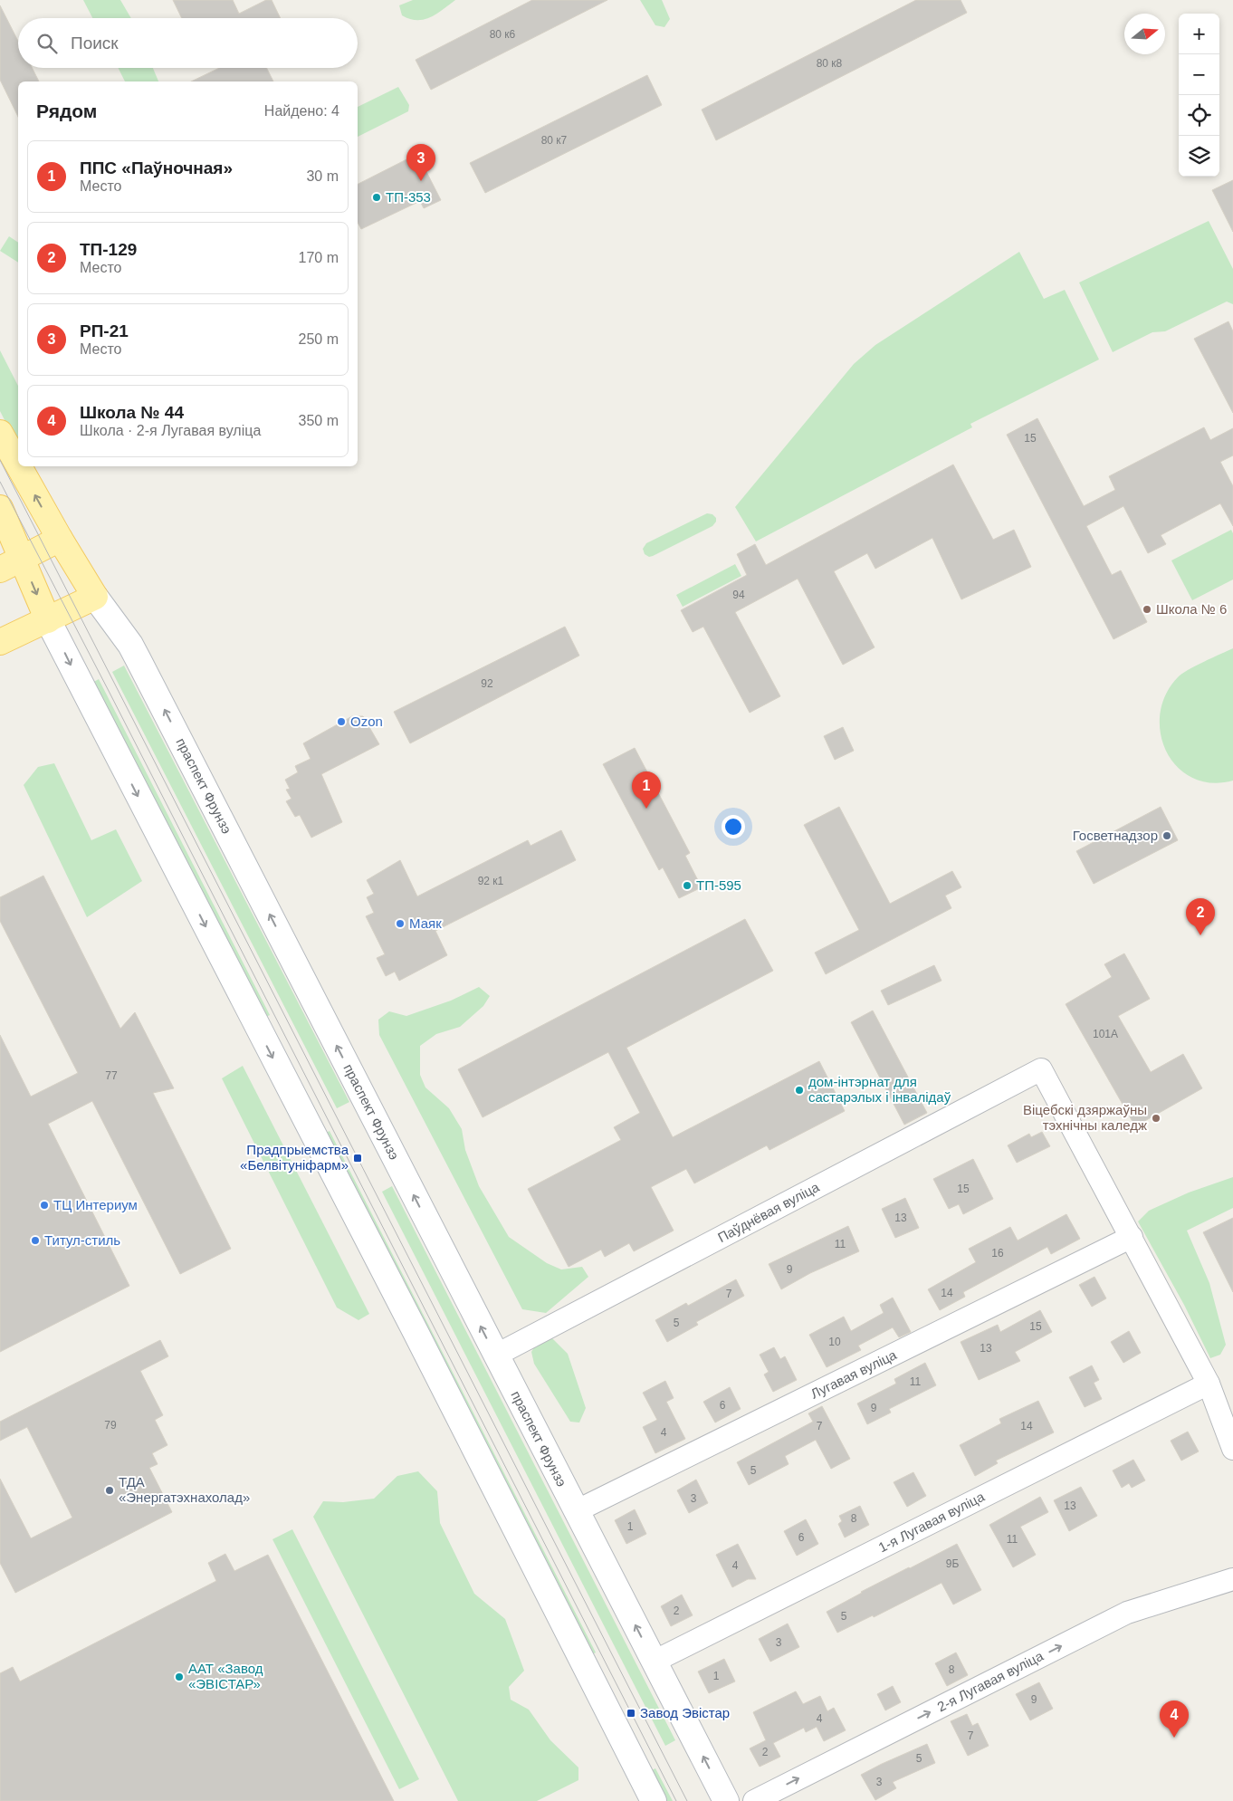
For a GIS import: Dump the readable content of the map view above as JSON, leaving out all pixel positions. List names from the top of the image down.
{
  "streets": {
    "main road": ["праспект Фрунзэ"],
    "street": [
      "Паўднёвая вуліца",
      "Лугавая вуліца",
      "1-я Лугавая вуліца",
      "2-я Лугавая вуліца"
    ]
  },
  "crossings": [
    ["праспект Фрунзэ", "Паўднёвая вуліца"],
    ["праспект Фрунзэ", "Лугавая вуліца"],
    ["праспект Фрунзэ", "1-я Лугавая вуліца"],
    ["Паўднёвая вуліца", "Лугавая вуліца"]
  ],
  "one_way": ["2-я Лугавая вуліца"],
  "places": {
    "other": [
      "ТП-353",
      "Школа № 6",
      "Ozon",
      "Госветнадзор",
      "ТП-595",
      "Маяк",
      "дом-інтэрнат для састарэлых і інвалідаў",
      "Віцебскі дзяржаўны тэхнічны каледж",
      "ТЦ Интериум",
      "Титул-cтиль",
      "ТДА «Энергатэхнахолад»",
      "ААТ «Завод «ЭВІСТАР»"
    ],
    "transit": ["Прадпрыемства «Белвітуніфарм»", "Завод Эвістар"]
  },
  "house_numbers": [
    "80 к6",
    "80 к8",
    "80 к7",
    "15",
    "94",
    "92",
    "92 к1",
    "101А",
    "77",
    "15",
    "13",
    "11",
    "16",
    "9",
    "14",
    "7",
    "5",
    "15",
    "10",
    "13",
    "11",
    "6",
    "9",
    "79",
    "7",
    "14",
    "4",
    "5",
    "3",
    "13",
    "8",
    "1",
    "6",
    "11",
    "9Б",
    "4",
    "2",
    "5",
    "3",
    "8",
    "1",
    "9",
    "4",
    "7",
    "2",
    "5",
    "3"
  ],
  "north": "right",
  "page": {
    "map_buttons": ["+", "−"],
    "search": "Поиск",
    "heading": ["Рядом", "Найдено: 4"],
    "list": [
      {
        "mark": "1",
        "name": "ППС «Паўночная»",
        "note": "Место",
        "value": "30 m"
      },
      {
        "mark": "2",
        "name": "ТП-129",
        "note": "Место",
        "value": "170 m"
      },
      {
        "mark": "3",
        "name": "РП-21",
        "note": "Место",
        "value": "250 m"
      },
      {
        "mark": "4",
        "name": "Школа № 44",
        "note": "Школа · 2-я Лугавая вуліца",
        "value": "350 m"
      }
    ],
    "pins": [
      "3",
      "1",
      "2",
      "4"
    ]
  }
}
